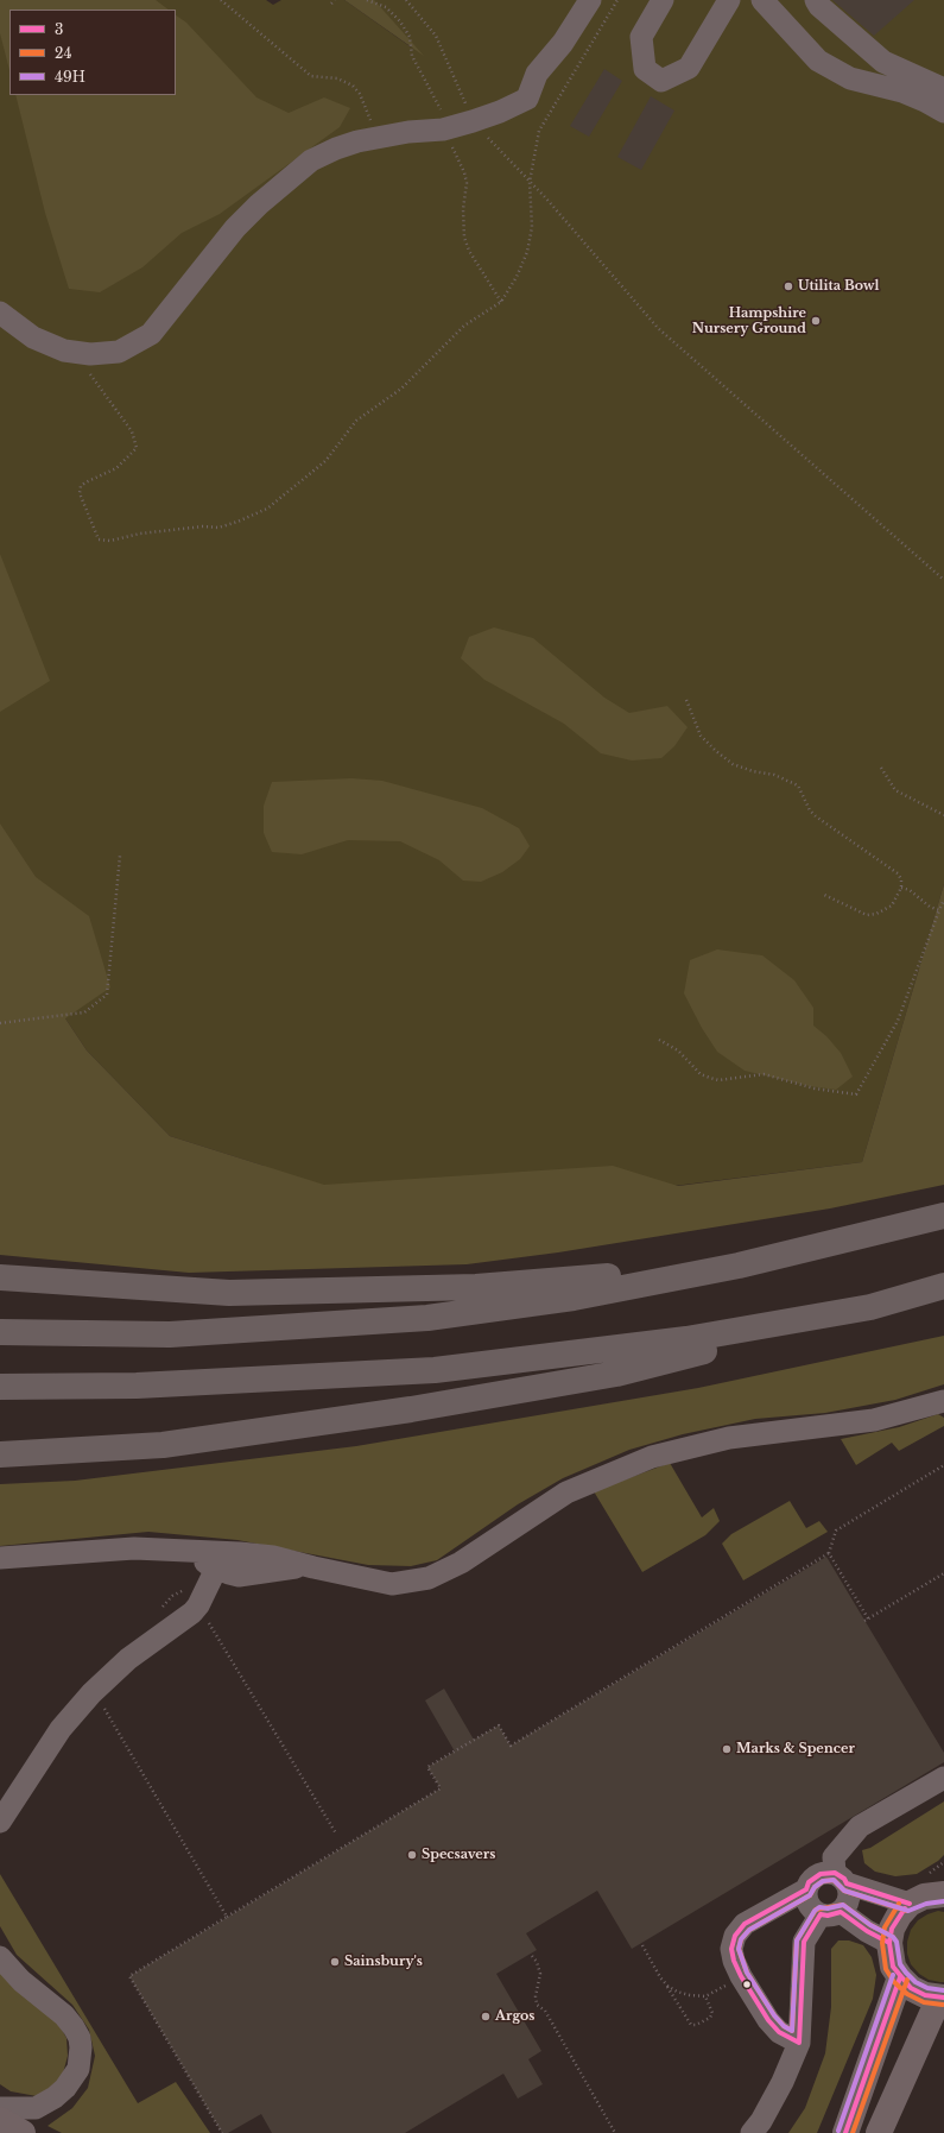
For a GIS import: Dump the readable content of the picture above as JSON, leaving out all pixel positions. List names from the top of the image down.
{
  "places": [
    "Utilita Bowl",
    "Hampshire Nursery Ground",
    "Marks & Spencer",
    "Specsavers",
    "Sainsbury's",
    "Argos"
  ],
  "lines": ["transit line 3", "transit line 24", "transit line 49H"],
  "legend": ["3", "24", "49H"]
}
